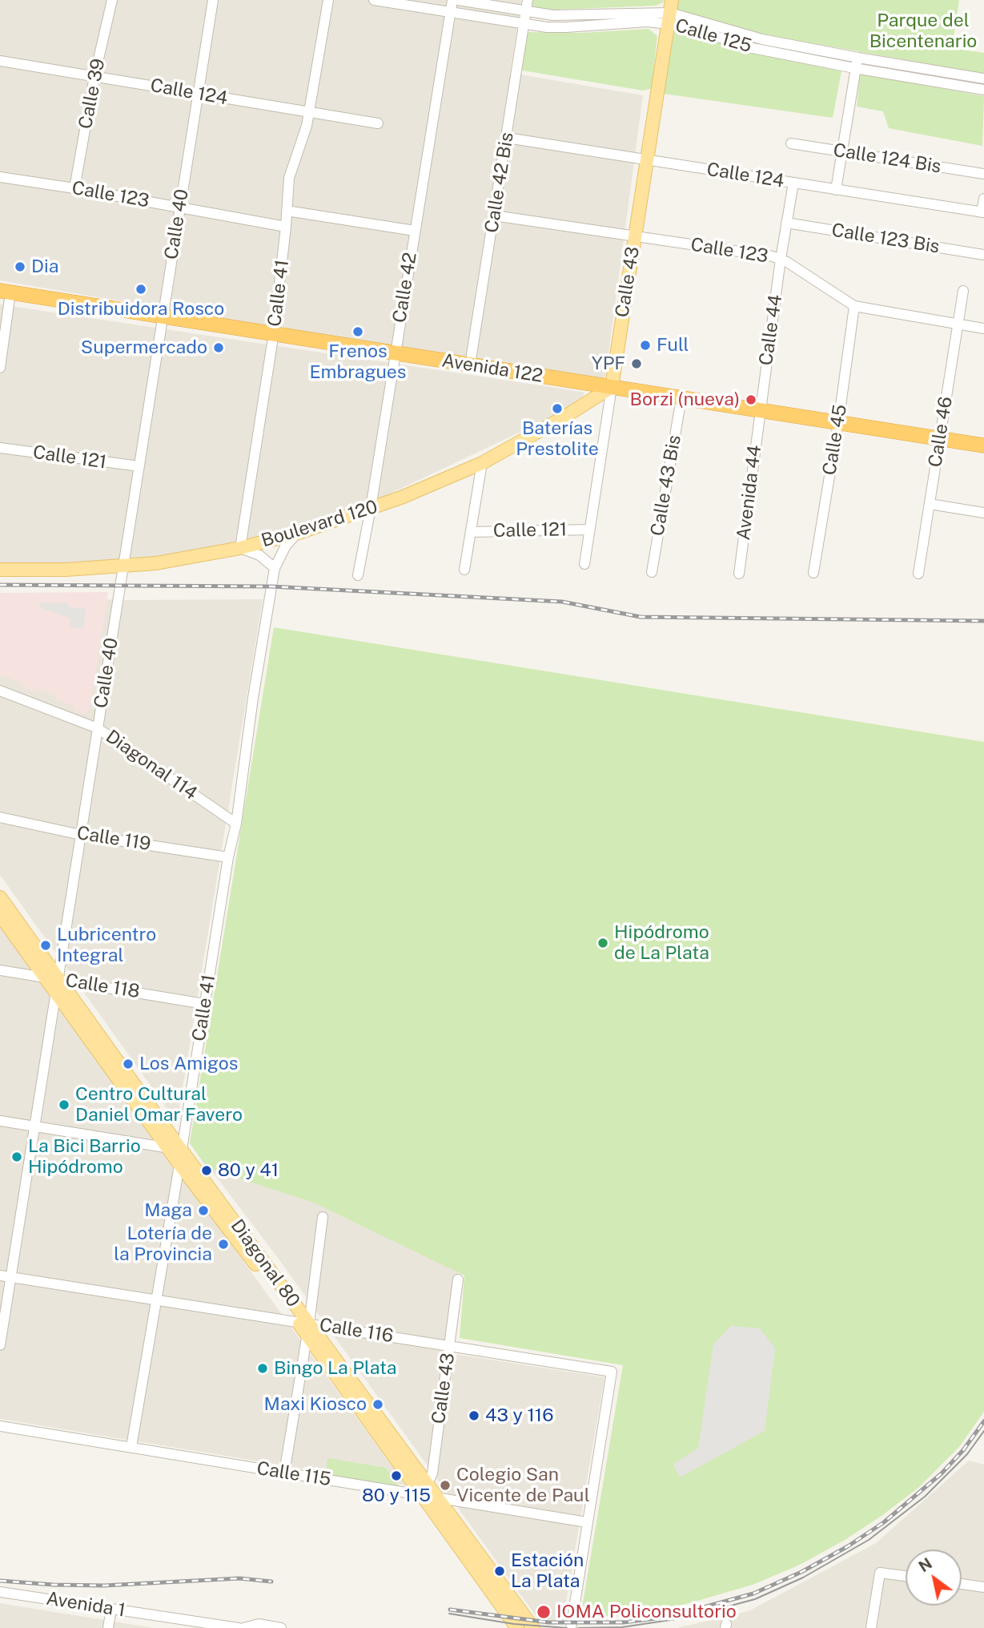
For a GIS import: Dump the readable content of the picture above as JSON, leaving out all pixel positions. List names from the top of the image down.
{
  "streets": {
    "highway": ["Avenida 122"],
    "main road": ["Calle 43", "Boulevard 120", "Diagonal 80"],
    "street": [
      "Calle 125",
      "Calle 124",
      "Calle 39",
      "Calle 124 Bis",
      "Calle 42 Bis",
      "Calle 123",
      "Calle 40",
      "Calle 123 Bis",
      "Calle 42",
      "Calle 41",
      "Calle 44",
      "Calle 46",
      "Calle 45",
      "Calle 121",
      "Calle 43 Bis",
      "Avenida 44",
      "Diagonal 114",
      "Calle 119",
      "Calle 118",
      "Calle 116",
      "Calle 115",
      "Avenida 1"
    ]
  },
  "crossings": [
    ["Calle 125", "Calle 42 Bis"],
    ["Calle 125", "Calle 43"],
    ["Calle 125", "Calle 42"],
    ["Calle 124", "Calle 39"],
    ["Calle 124", "Calle 42 Bis"],
    ["Calle 124", "Calle 40"],
    ["Calle 124", "Calle 43"],
    ["Calle 124", "Calle 41"],
    ["Calle 124", "Calle 44"],
    ["Calle 39", "Calle 123"],
    ["Calle 42 Bis", "Calle 123"],
    ["Calle 42 Bis", "Avenida 122"],
    ["Calle 123", "Calle 40"],
    ["Calle 123", "Calle 43"],
    ["Calle 123", "Calle 41"],
    ["Calle 123", "Calle 44"],
    ["Calle 123", "Calle 46"],
    ["Calle 123", "Calle 45"],
    ["Calle 40", "Avenida 122"],
    ["Calle 40", "Calle 121"],
    ["Calle 40", "Boulevard 120"],
    ["Calle 40", "Diagonal 114"],
    ["Calle 40", "Calle 119"],
    ["Calle 40", "Calle 118"],
    ["Calle 40", "Diagonal 80"],
    ["Calle 40", "Calle 116"],
    ["Calle 123 Bis", "Calle 44"],
    ["Calle 43", "Avenida 122"],
    ["Calle 43", "Calle 121"],
    ["Calle 43", "Boulevard 120"],
    ["Calle 43", "Diagonal 80"],
    ["Calle 43", "Calle 116"],
    ["Calle 43", "Calle 115"],
    ["Calle 42", "Avenida 122"],
    ["Calle 42", "Boulevard 120"],
    ["Calle 41", "Avenida 122"],
    ["Calle 41", "Boulevard 120"],
    ["Calle 41", "Diagonal 114"],
    ["Calle 41", "Calle 119"],
    ["Calle 41", "Calle 118"],
    ["Calle 41", "Diagonal 80"],
    ["Calle 41", "Calle 116"],
    ["Calle 41", "Calle 115"],
    ["Calle 44", "Avenida 122"],
    ["Calle 44", "Avenida 44"],
    ["Avenida 122", "Calle 46"],
    ["Avenida 122", "Calle 45"],
    ["Avenida 122", "Calle 43 Bis"],
    ["Avenida 122", "Avenida 44"],
    ["Avenida 122", "Boulevard 120"],
    ["Calle 118", "Diagonal 80"],
    ["Diagonal 80", "Calle 116"],
    ["Diagonal 80", "Calle 115"]
  ],
  "parks": ["Parque del Bicentenario"],
  "places": [
    "Dia",
    "Distribuidora Rosco",
    "Frenos Embragues",
    "Full",
    "Supermercado",
    "YPF",
    "Borzi (nueva)",
    "Baterías Prestolite",
    "Hipódromo de La Plata",
    "Lubricentro Integral",
    "Los Amigos",
    "Centro Cultural Daniel Omar Favero",
    "La Bici Barrio Hipódromo",
    "80 y 41",
    "Maga",
    "Lotería de la Provincia",
    "Bingo La Plata",
    "Maxi Kiosco",
    "43 y 116",
    "80 y 115",
    "Colegio San Vicente de Paul",
    "Estación La Plata",
    "IOMA Policonsultorio"
  ],
  "north": "top left"
}
